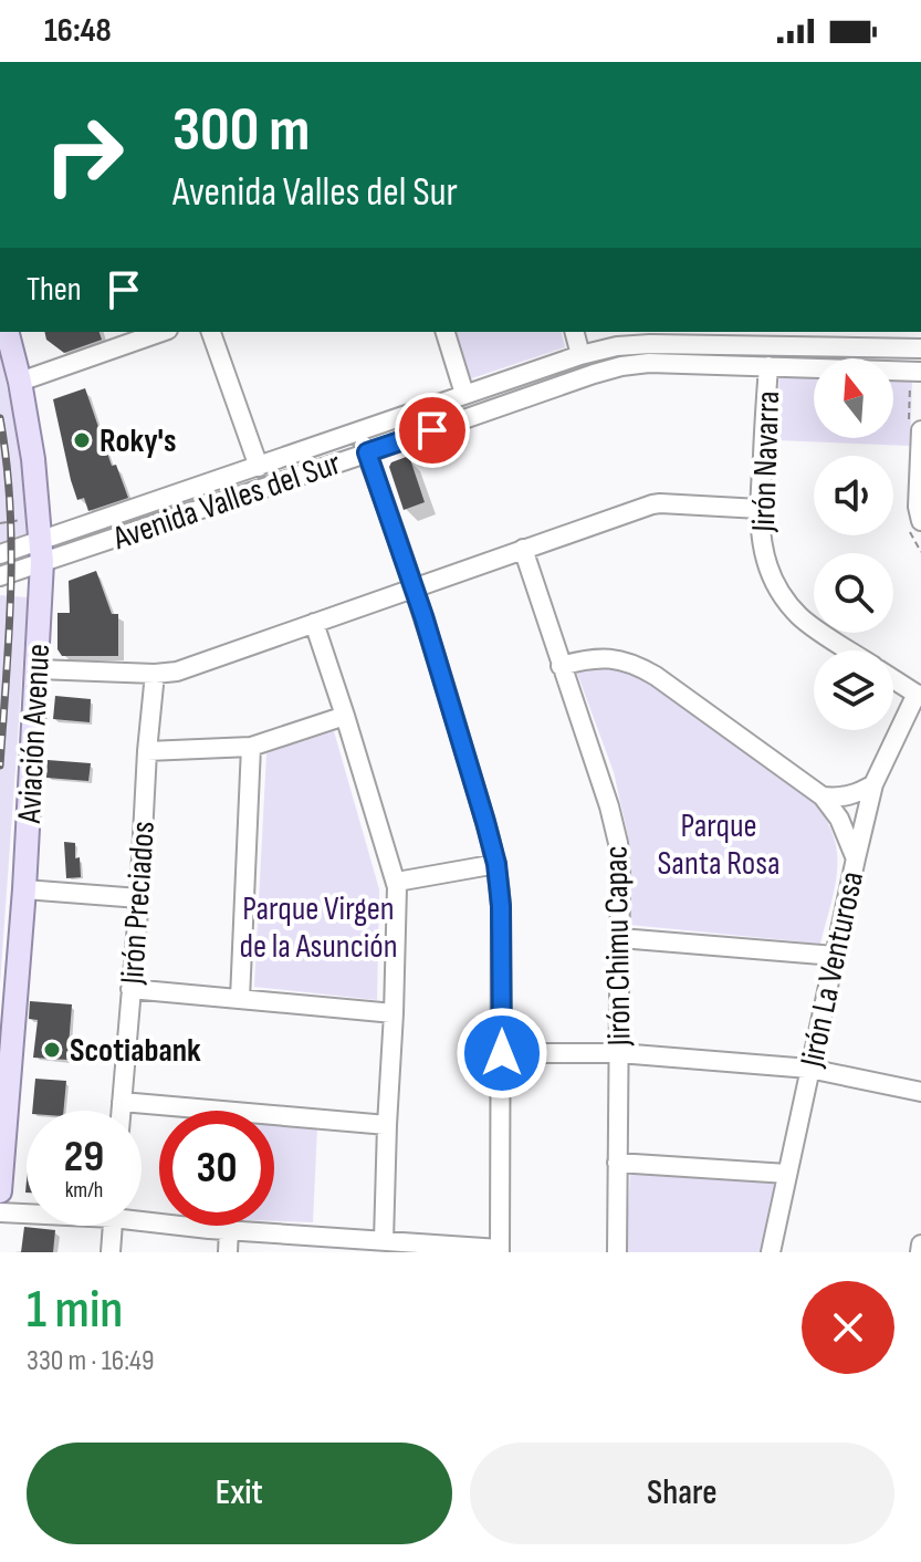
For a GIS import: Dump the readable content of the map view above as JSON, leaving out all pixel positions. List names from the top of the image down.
{
  "streets": {
    "main road": ["Aviación Avenue"],
    "street": [
      "Jirón Navarra",
      "Avenida Valles del Sur",
      "Jirón Preciados",
      "Jirón Chimu Capac",
      "Jirón La Venturosa"
    ]
  },
  "crossings": [
    ["Jirón Navarra", "Avenida Valles del Sur"],
    ["Jirón Navarra", "Jirón La Venturosa"],
    ["Avenida Valles del Sur", "Aviación Avenue"]
  ],
  "parks": ["Parque Santa Rosa", "Parque Virgen de la Asunción"],
  "places": ["Roky's", "Scotiabank"],
  "north": "top",
  "page": {
    "status": "16:48",
    "turn": ["300 m", "Avenida Valles del Sur"],
    "then": "Then",
    "speed": "29 km/h",
    "limit": "30",
    "heading": ["1 min", "330 m · 16:49"],
    "buttons": ["Exit", "Share"]
  }
}
